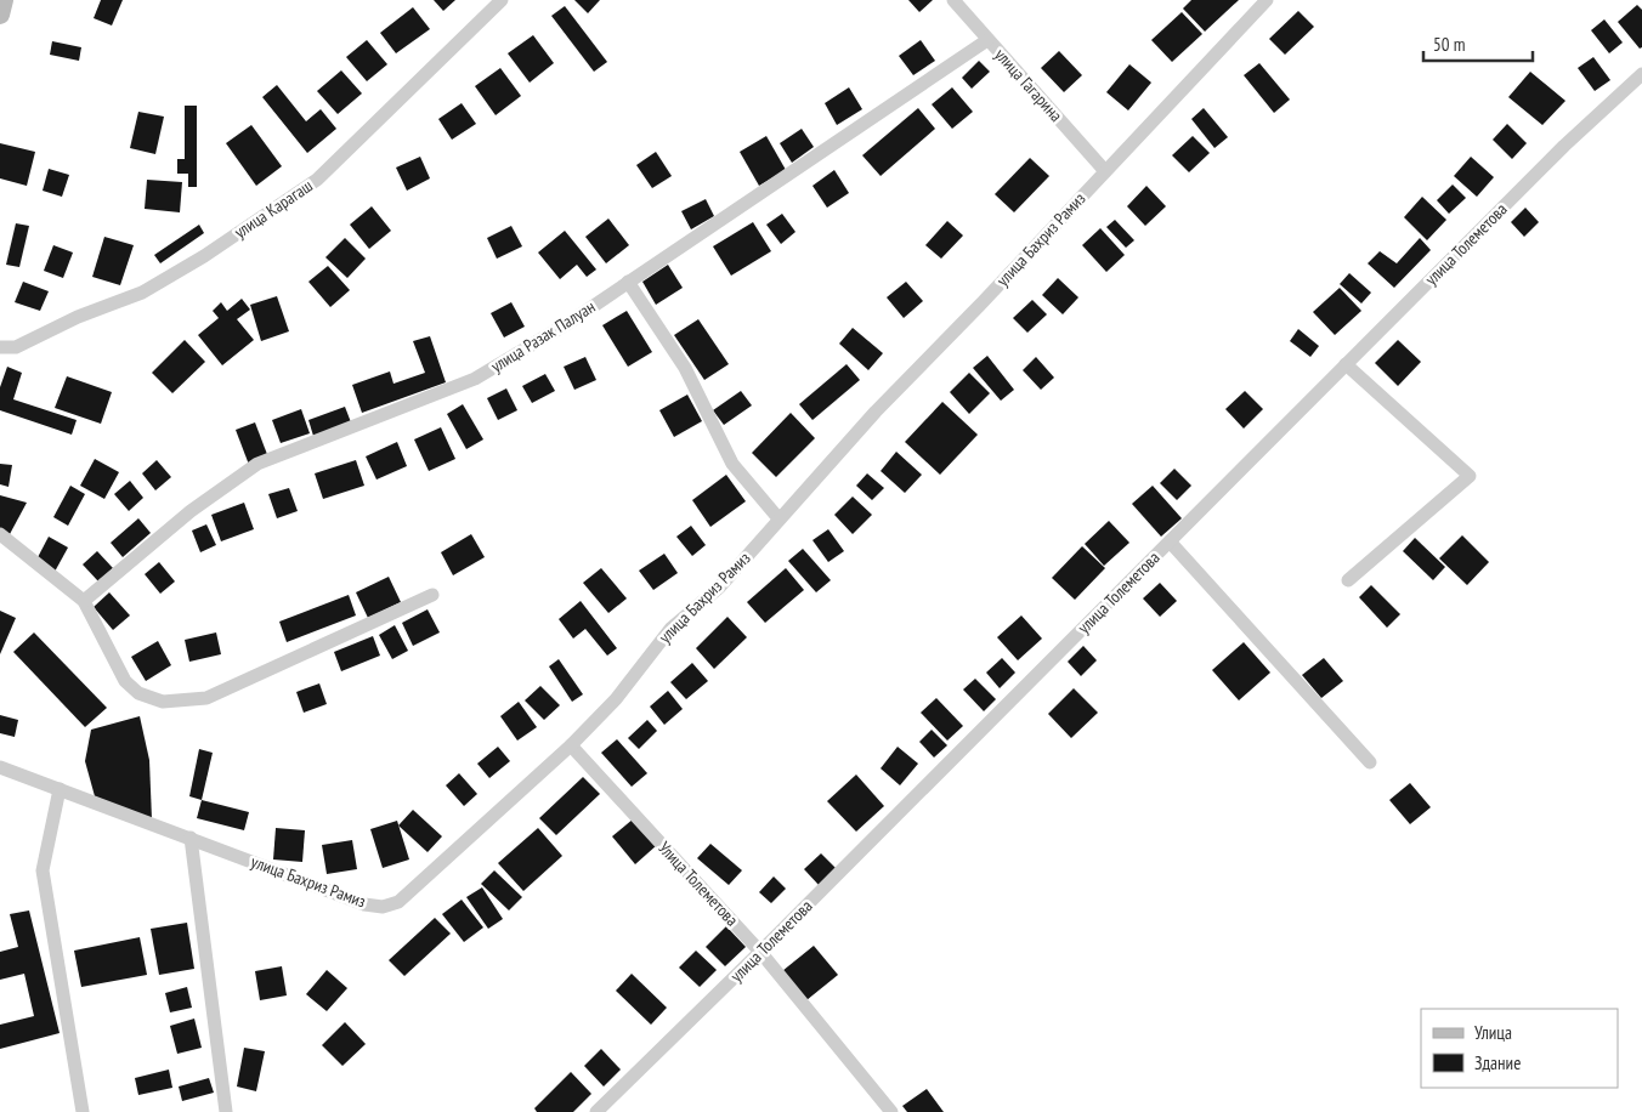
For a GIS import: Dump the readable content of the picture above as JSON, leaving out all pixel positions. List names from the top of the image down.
{
  "streets": {
    "street": [
      "улица Гагарина",
      "улица Карагаш",
      "улица Бахриз Рамиз",
      "улица Толеметова",
      "улица Разак Палуан",
      "Улица Толеметова"
    ]
  },
  "crossings": [
    ["улица Гагарина", "улица Бахриз Рамиз"],
    ["улица Гагарина", "улица Разак Палуан"],
    ["улица Бахриз Рамиз", "Улица Толеметова"],
    ["улица Толеметова", "Улица Толеметова"]
  ],
  "legend": ["Улица", "Здание"],
  "scale_bar": "50 m"
}
